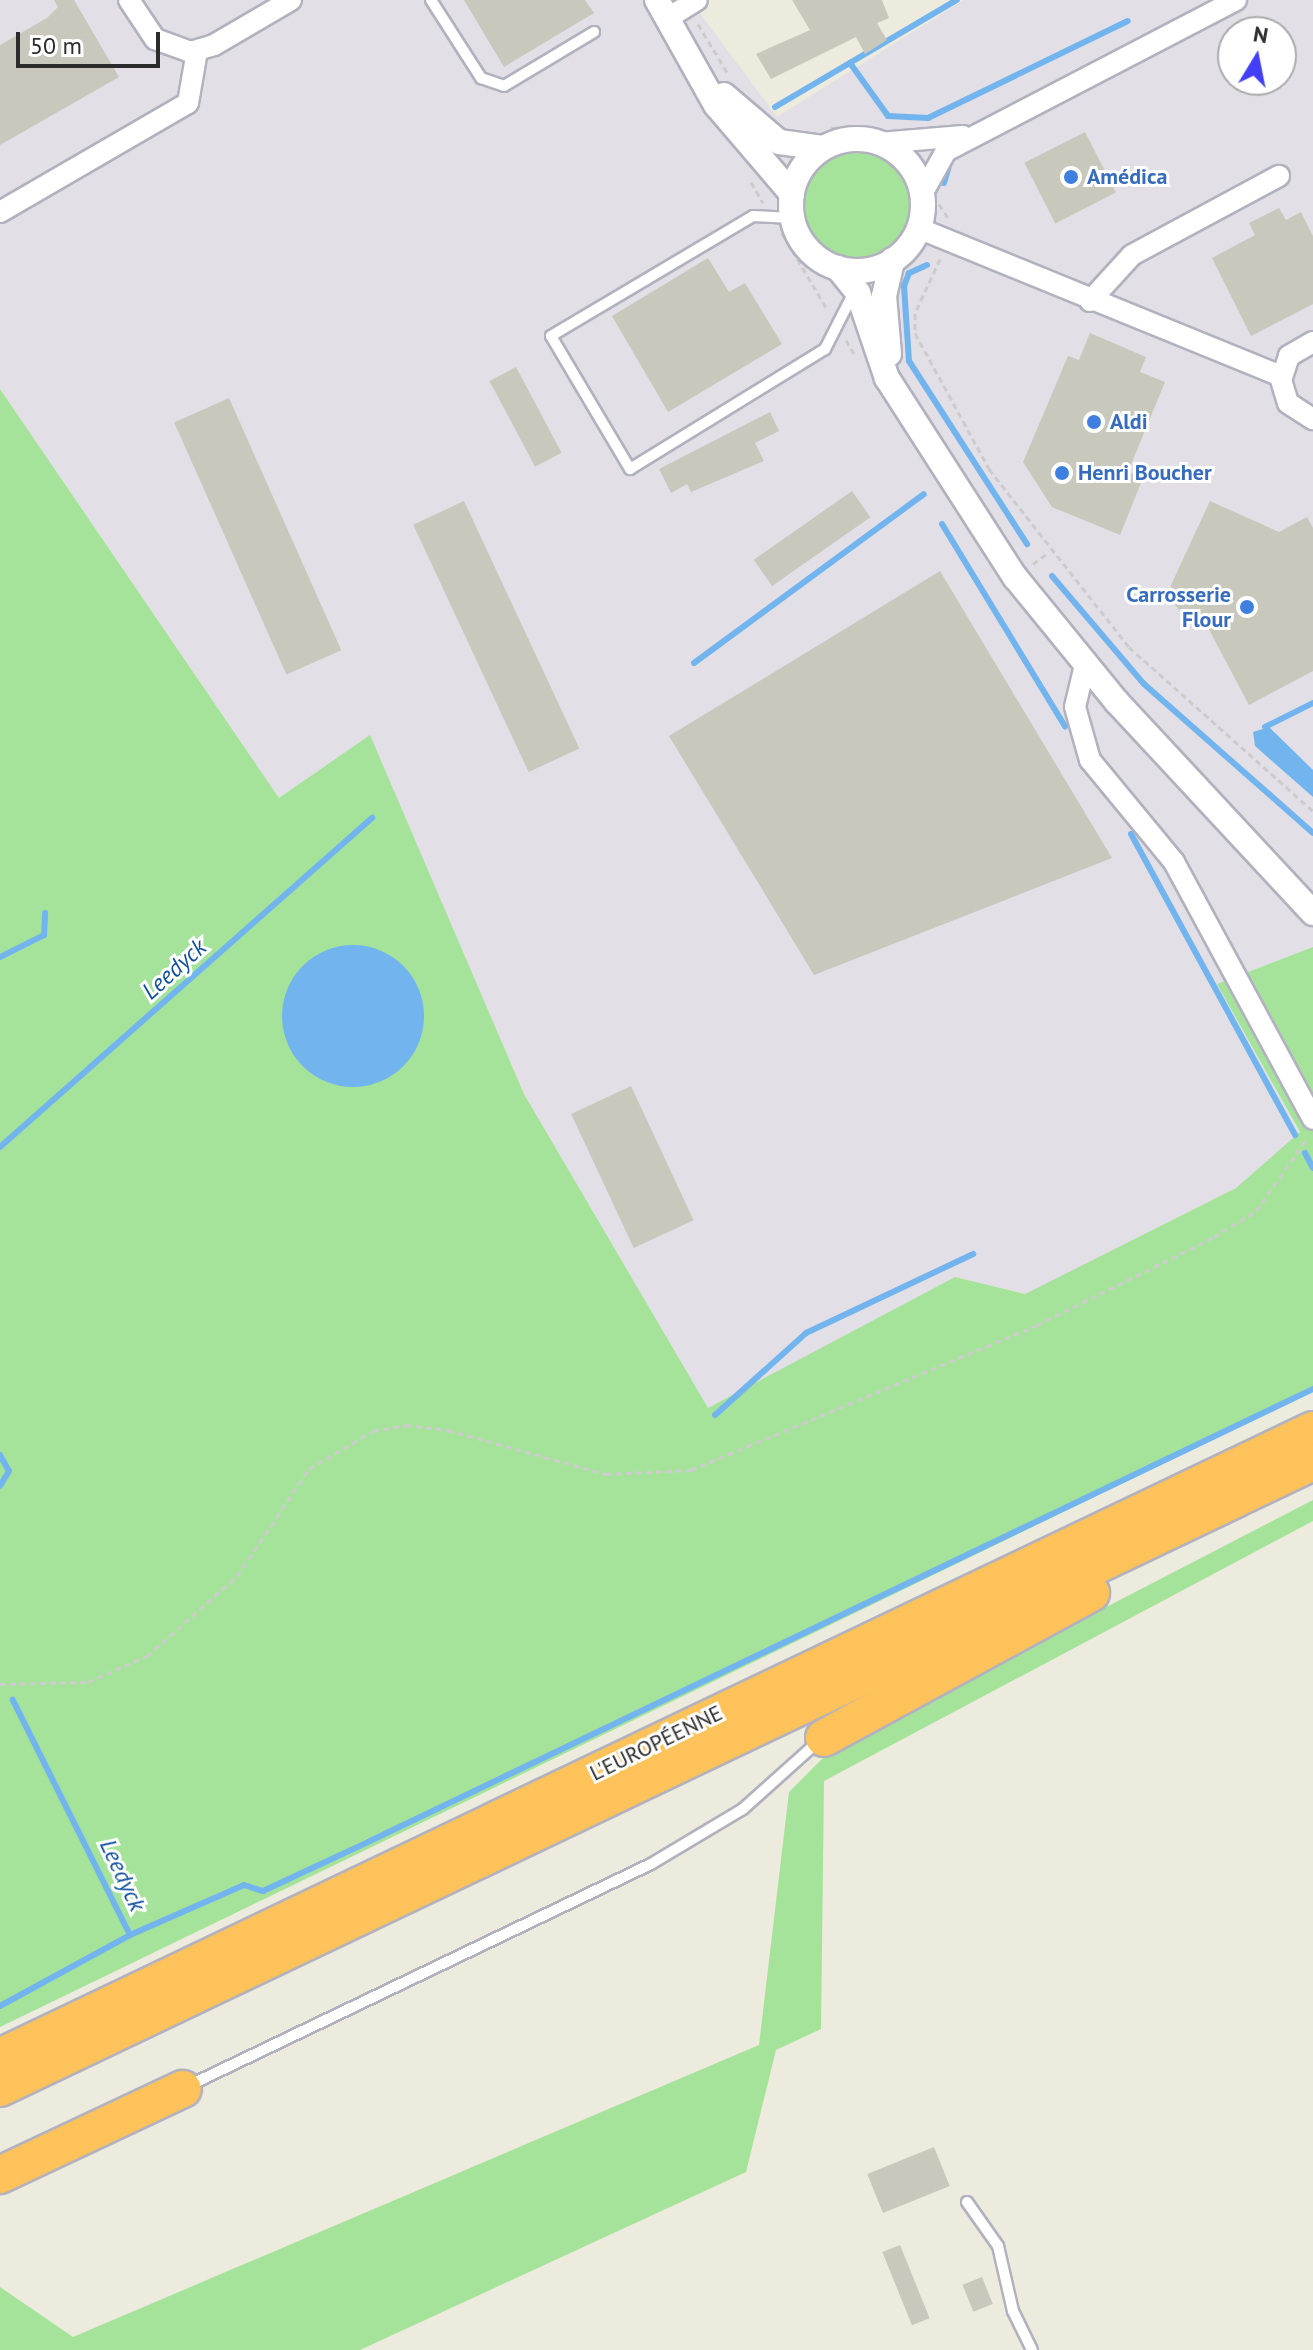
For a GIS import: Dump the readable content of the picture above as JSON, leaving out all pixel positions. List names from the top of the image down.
{
  "streets": {
    "highway": ["L'EUROPÉENNE"]
  },
  "water": ["Leedyck"],
  "places": [
    "Amédica",
    "Aldi",
    "Henri Boucher",
    "Carrosserie Flour"
  ],
  "scale_bar": "50 m",
  "north": "top"
}
